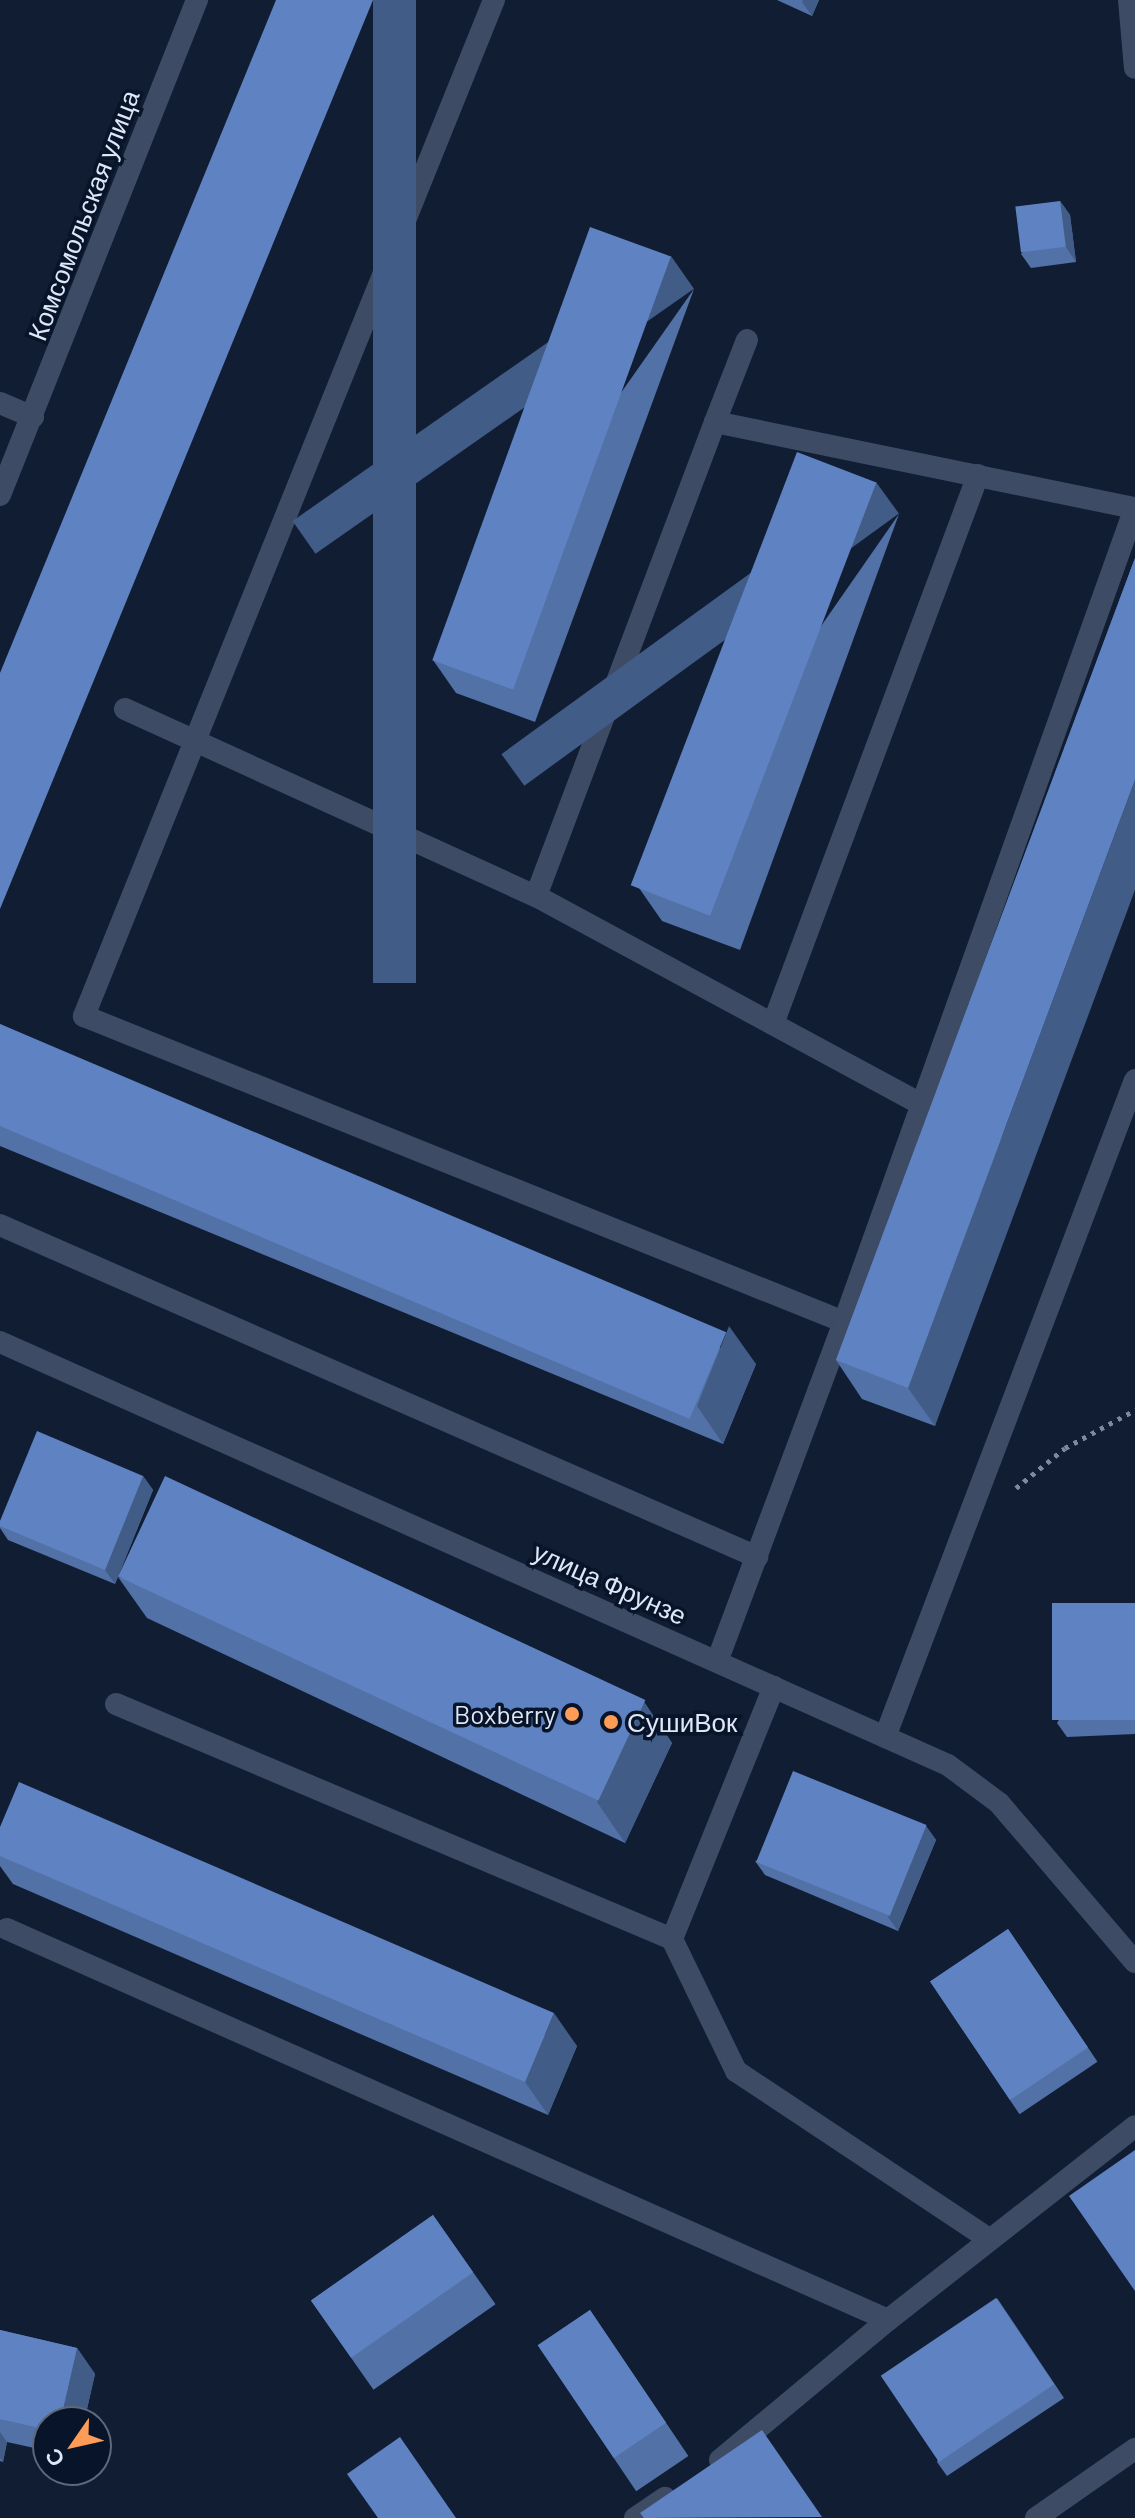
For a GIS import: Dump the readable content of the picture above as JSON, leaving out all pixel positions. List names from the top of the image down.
{
  "streets": {
    "street": ["Комсомольская улица", "улица Фрунзе"]
  },
  "places": ["Boxberry", "СушиВок"],
  "north": "bottom left"
}
